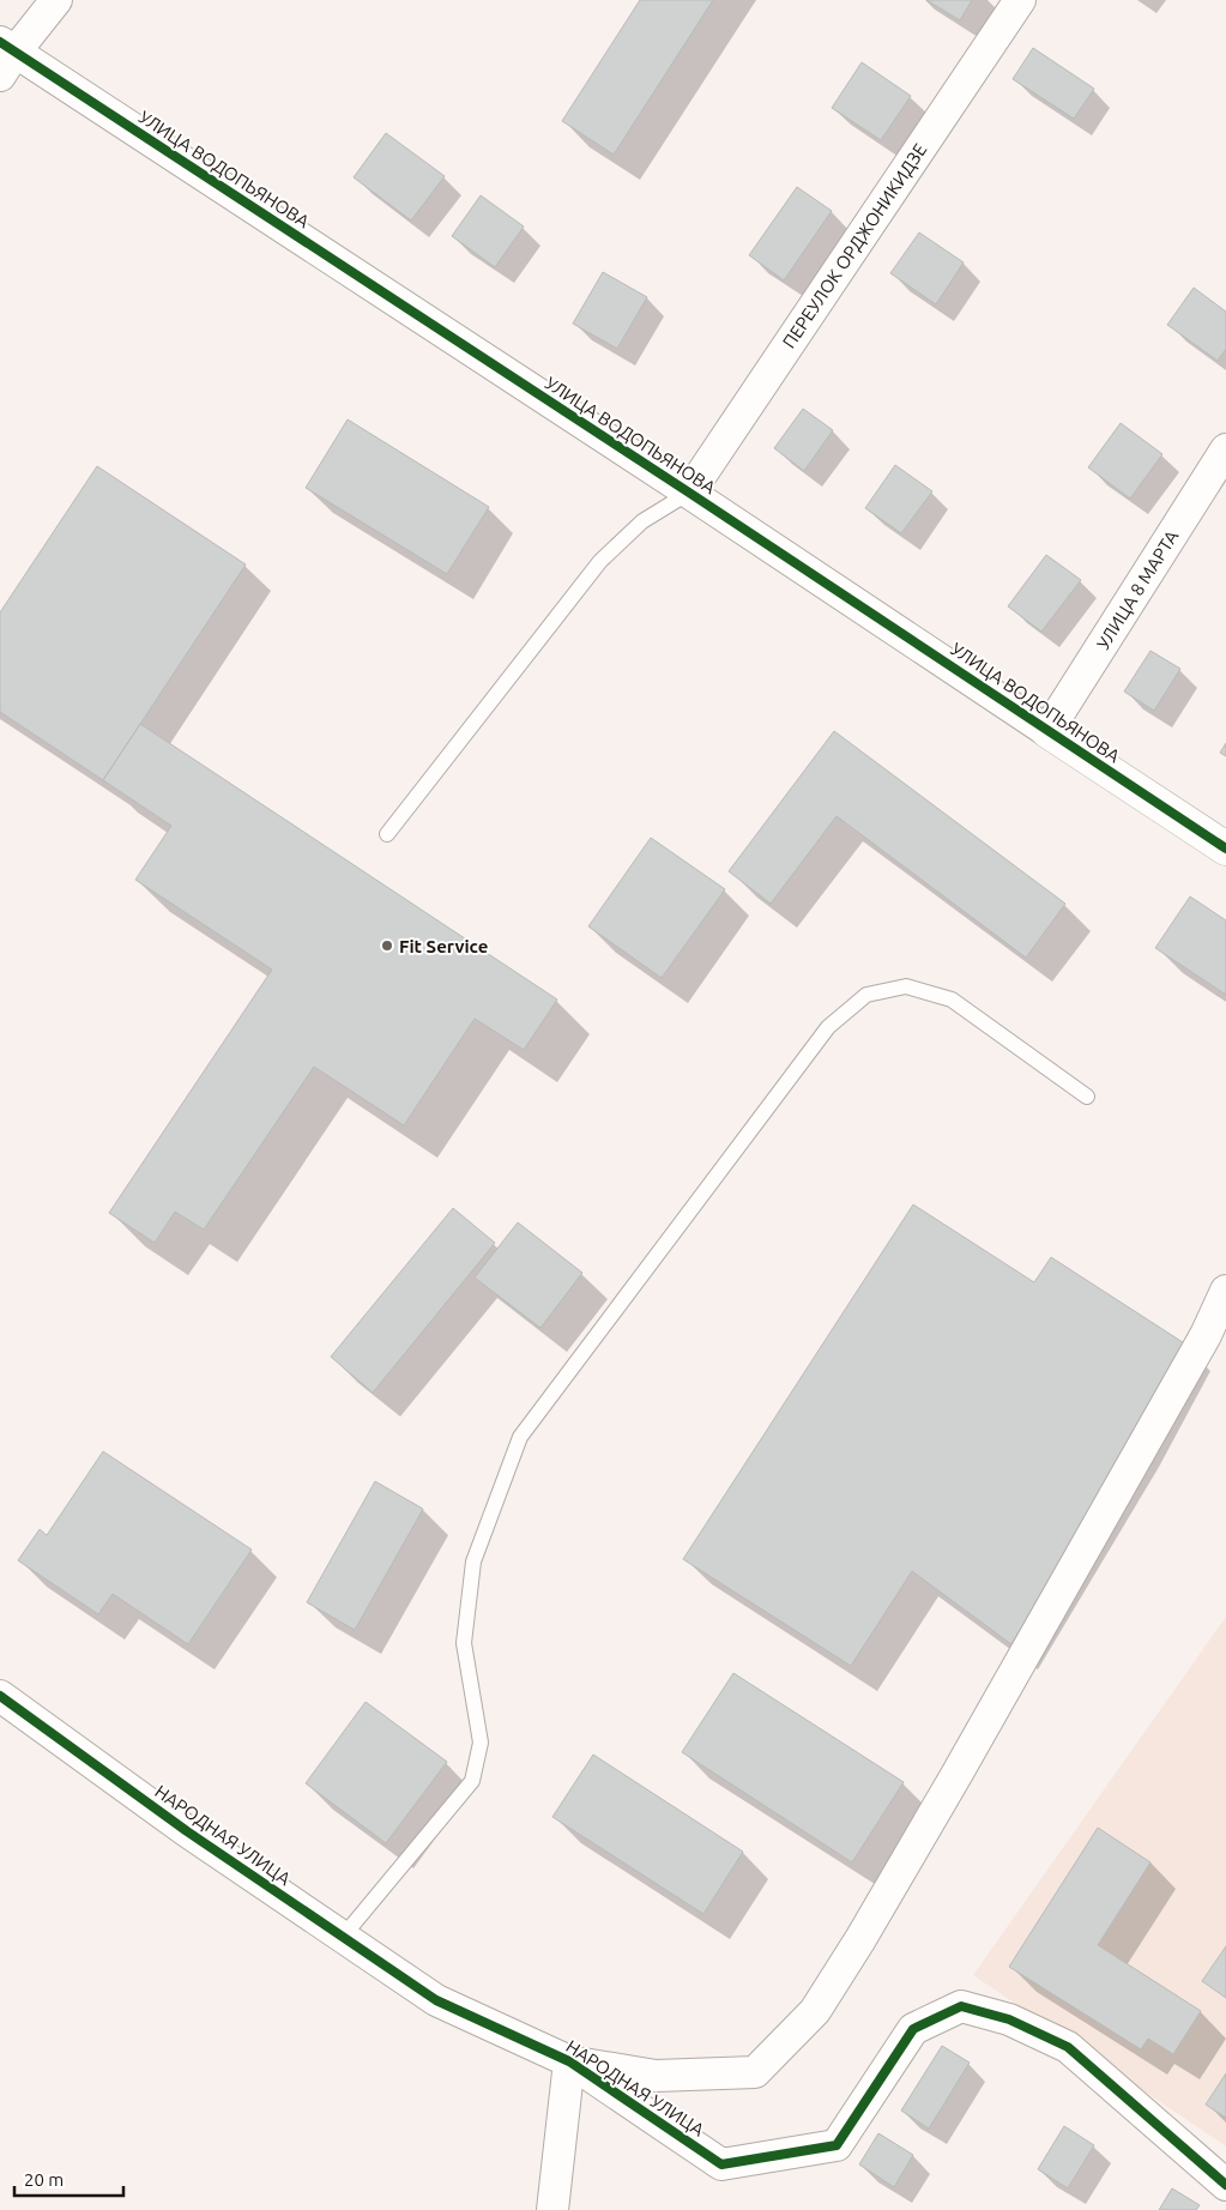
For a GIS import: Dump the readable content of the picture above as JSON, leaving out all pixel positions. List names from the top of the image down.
{
  "streets": {
    "street": [
      "УЛИЦА ВОДОПЬЯНОВА",
      "ПЕРЕУЛОК ОРДЖОНИКИДЗЕ",
      "УЛИЦА 8 МАРТА",
      "НАРОДНАЯ УЛИЦА"
    ]
  },
  "crossings": [
    ["УЛИЦА ВОДОПЬЯНОВА", "ПЕРЕУЛОК ОРДЖОНИКИДЗЕ"],
    ["УЛИЦА ВОДОПЬЯНОВА", "УЛИЦА 8 МАРТА"]
  ],
  "places": ["Fit Service"],
  "scale_bar": "20 m"
}
